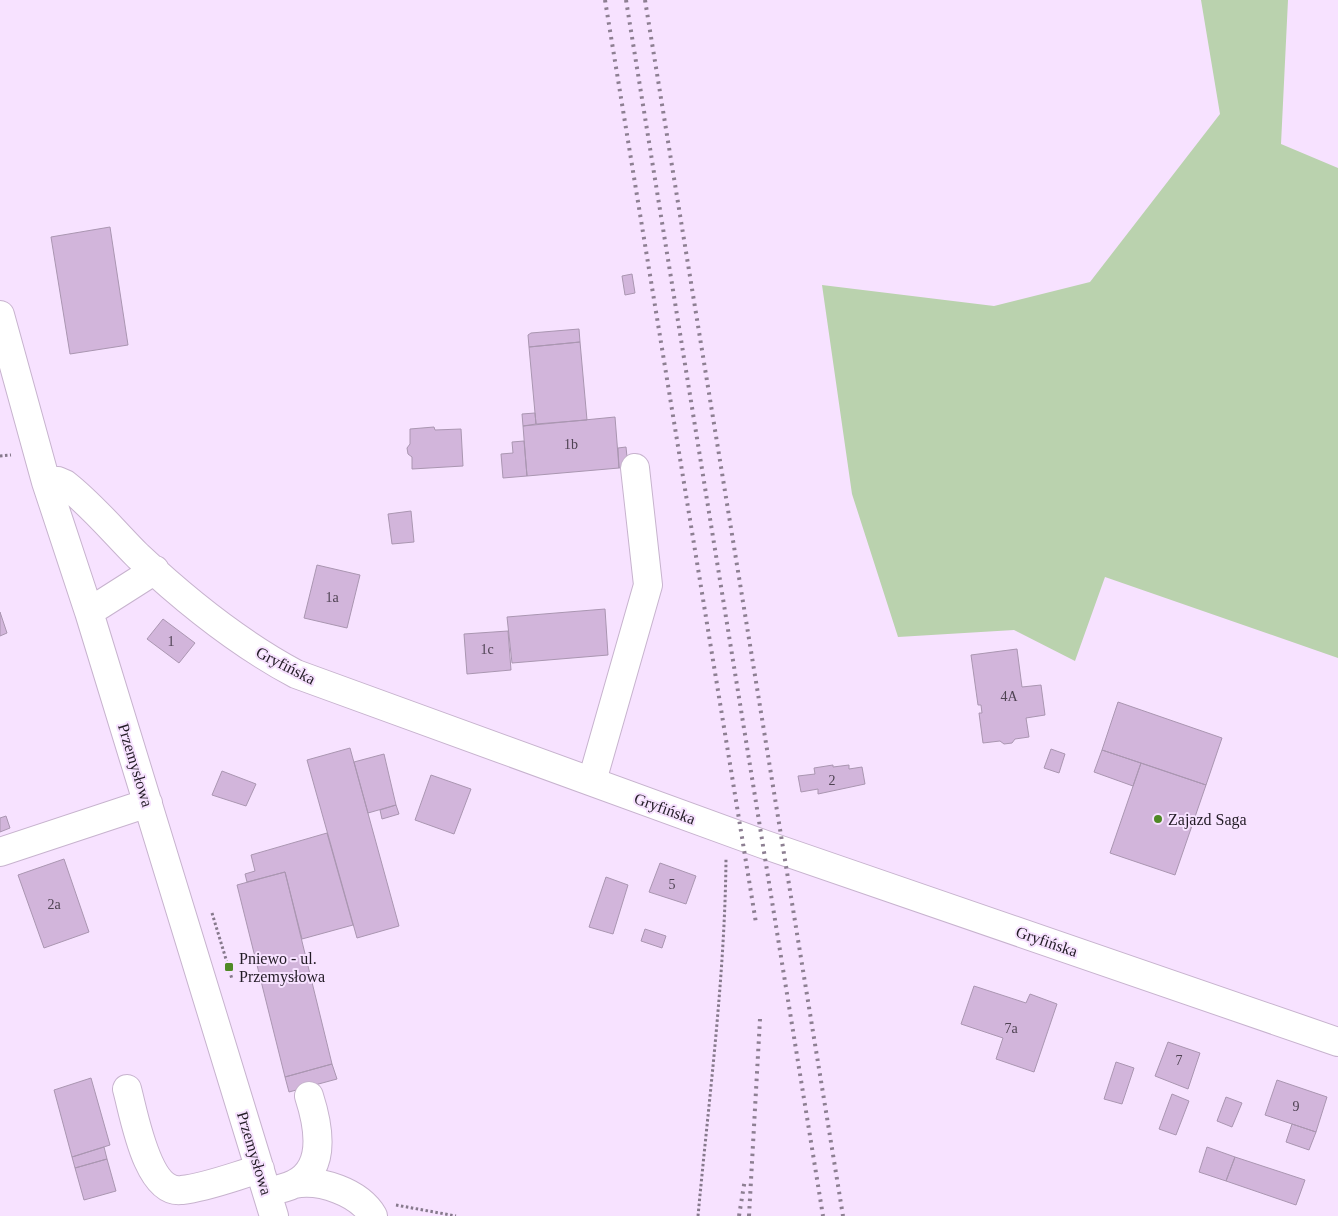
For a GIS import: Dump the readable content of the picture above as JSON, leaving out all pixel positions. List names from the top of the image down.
{
  "streets": {
    "street": ["Gryfińska", "Przemysłowa"]
  },
  "crossings": [
    ["Gryfińska", "Przemysłowa"]
  ],
  "places": {
    "other": ["Zajazd Saga"],
    "transit": ["Pniewo - ul. Przemysłowa"]
  },
  "house_numbers": [
    "1b",
    "1a",
    "1",
    "1c",
    "4A",
    "2",
    "5",
    "2a",
    "7a",
    "7",
    "9"
  ]
}
